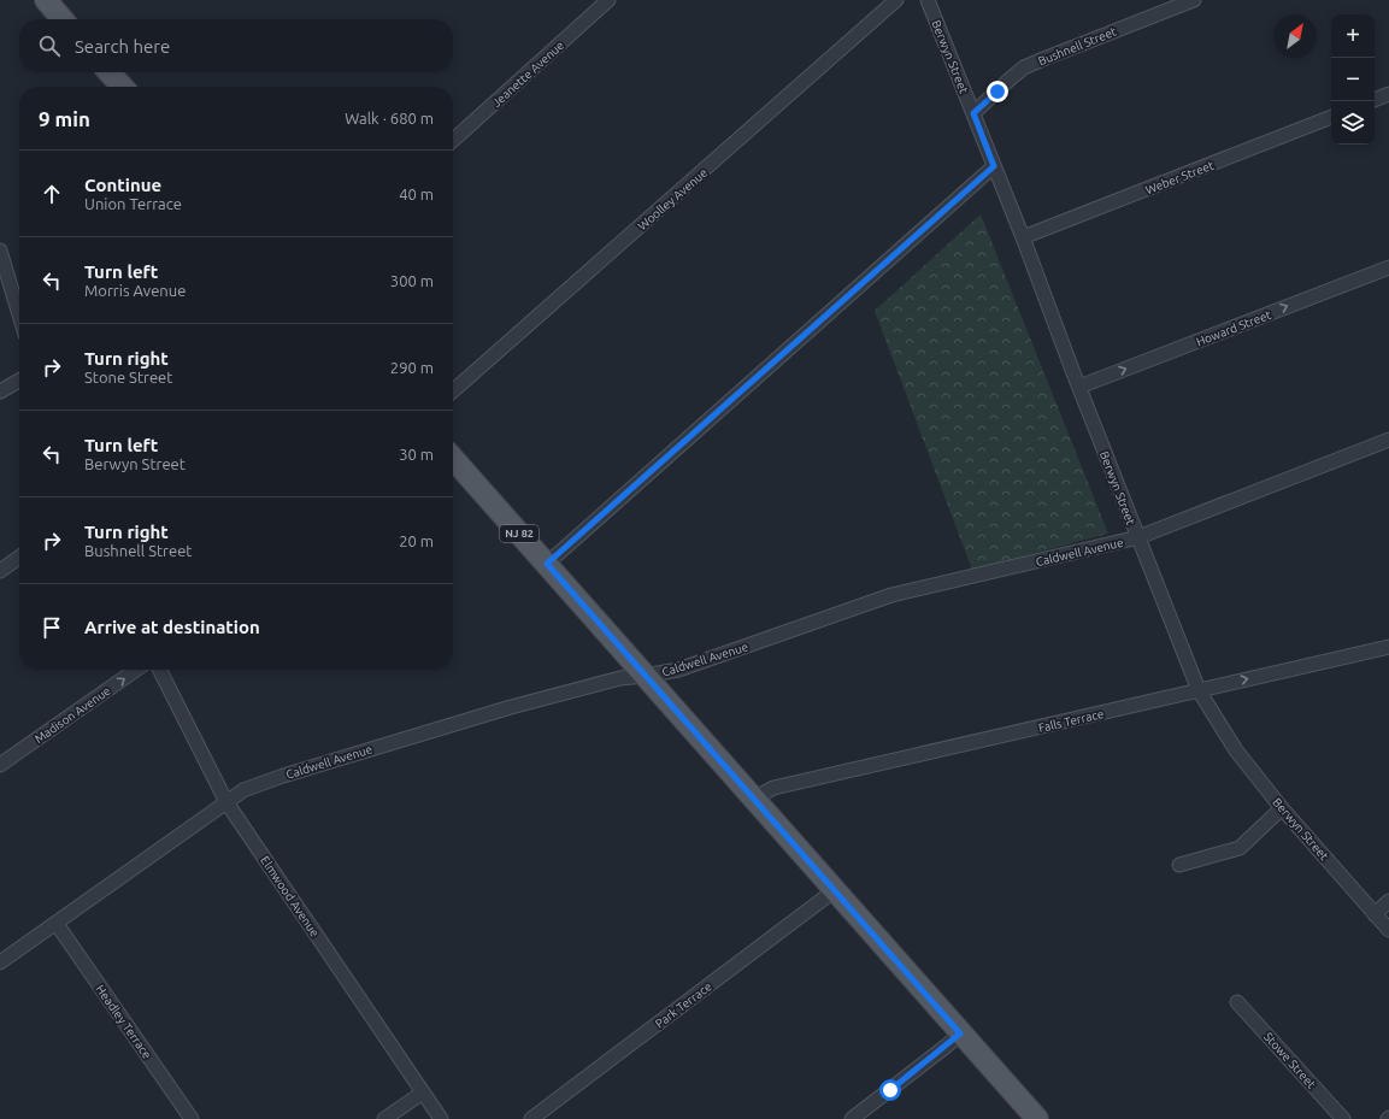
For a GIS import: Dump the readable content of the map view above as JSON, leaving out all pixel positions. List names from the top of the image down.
{
  "streets": {
    "main road": ["NJ 82"],
    "street": [
      "Bushnell Street",
      "Berwyn Street",
      "Jeanette Avenue",
      "Weber Street",
      "Woolley Avenue",
      "Howard Street",
      "Caldwell Avenue",
      "Madison Avenue",
      "Falls Terrace",
      "Elmwood Avenue",
      "Park Terrace",
      "Headley Terrace",
      "Stowe Street"
    ]
  },
  "crossings": [
    ["Bushnell Street", "Berwyn Street"],
    ["Berwyn Street", "Weber Street"],
    ["Berwyn Street", "Howard Street"],
    ["Berwyn Street", "Caldwell Avenue"],
    ["Berwyn Street", "Falls Terrace"],
    ["NJ 82", "Caldwell Avenue"],
    ["NJ 82", "Falls Terrace"],
    ["NJ 82", "Park Terrace"],
    ["Caldwell Avenue", "Elmwood Avenue"],
    ["Caldwell Avenue", "Headley Terrace"]
  ],
  "one_way": ["Howard Street", "Madison Avenue"],
  "north": "top right",
  "page": {
    "map_buttons": ["+", "−"],
    "search": "Search here",
    "heading": ["9 min", "Walk · 680 m"],
    "list": [
      ["Continue", "Union Terrace", "40 m"],
      ["Turn left", "Morris Avenue", "300 m"],
      ["Turn right", "Stone Street", "290 m"],
      ["Turn left", "Berwyn Street", "30 m"],
      ["Turn right", "Bushnell Street", "20 m"],
      "Arrive at destination"
    ]
  }
}
